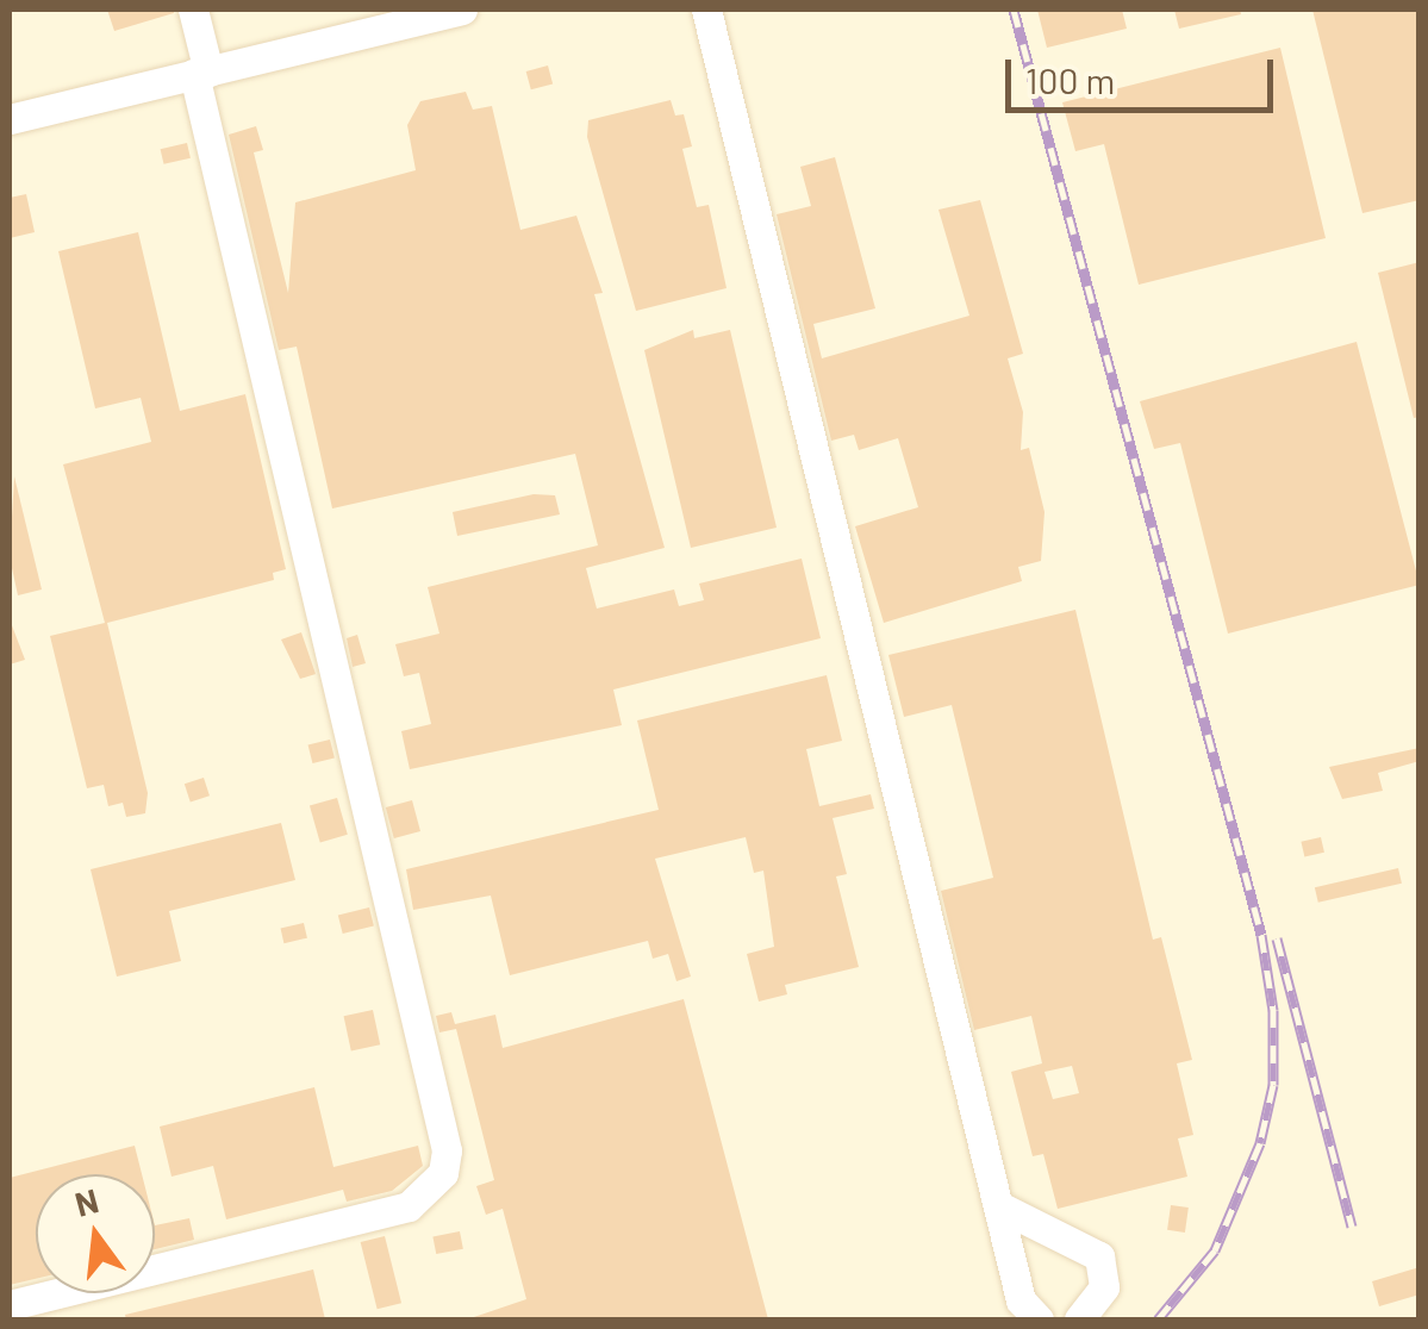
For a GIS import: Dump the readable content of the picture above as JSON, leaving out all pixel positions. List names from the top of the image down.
{
  "scale_bar": "100 m",
  "north": "top"
}
